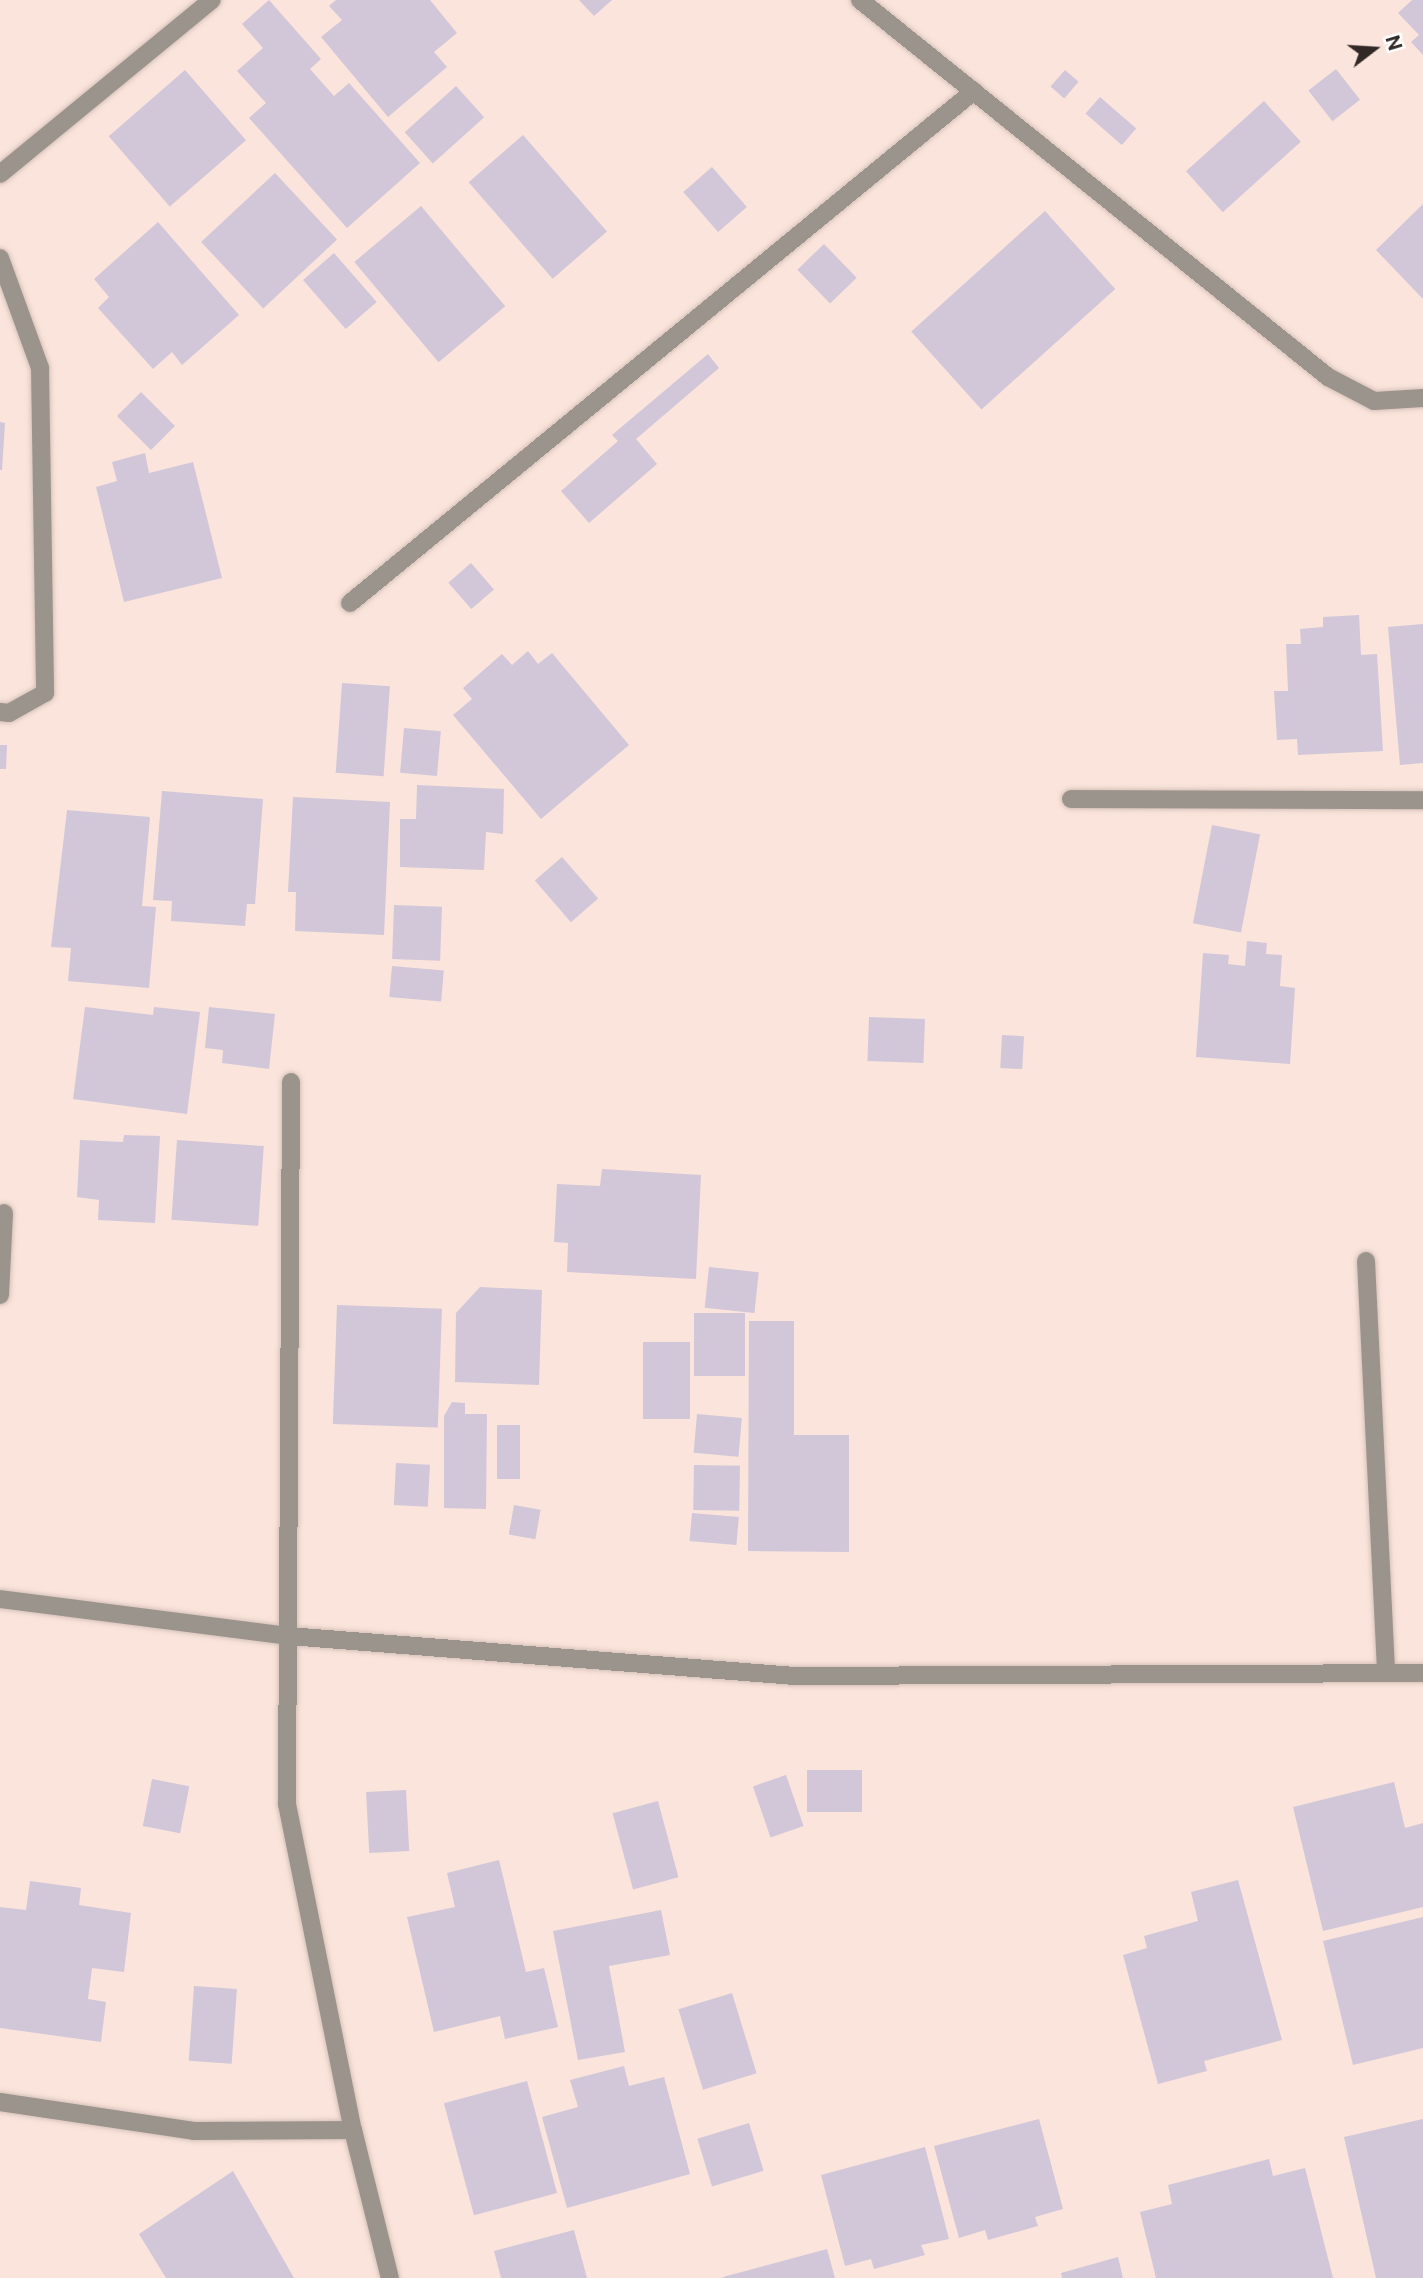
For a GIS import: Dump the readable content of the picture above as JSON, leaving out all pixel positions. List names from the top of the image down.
{
  "north": "right"
}
